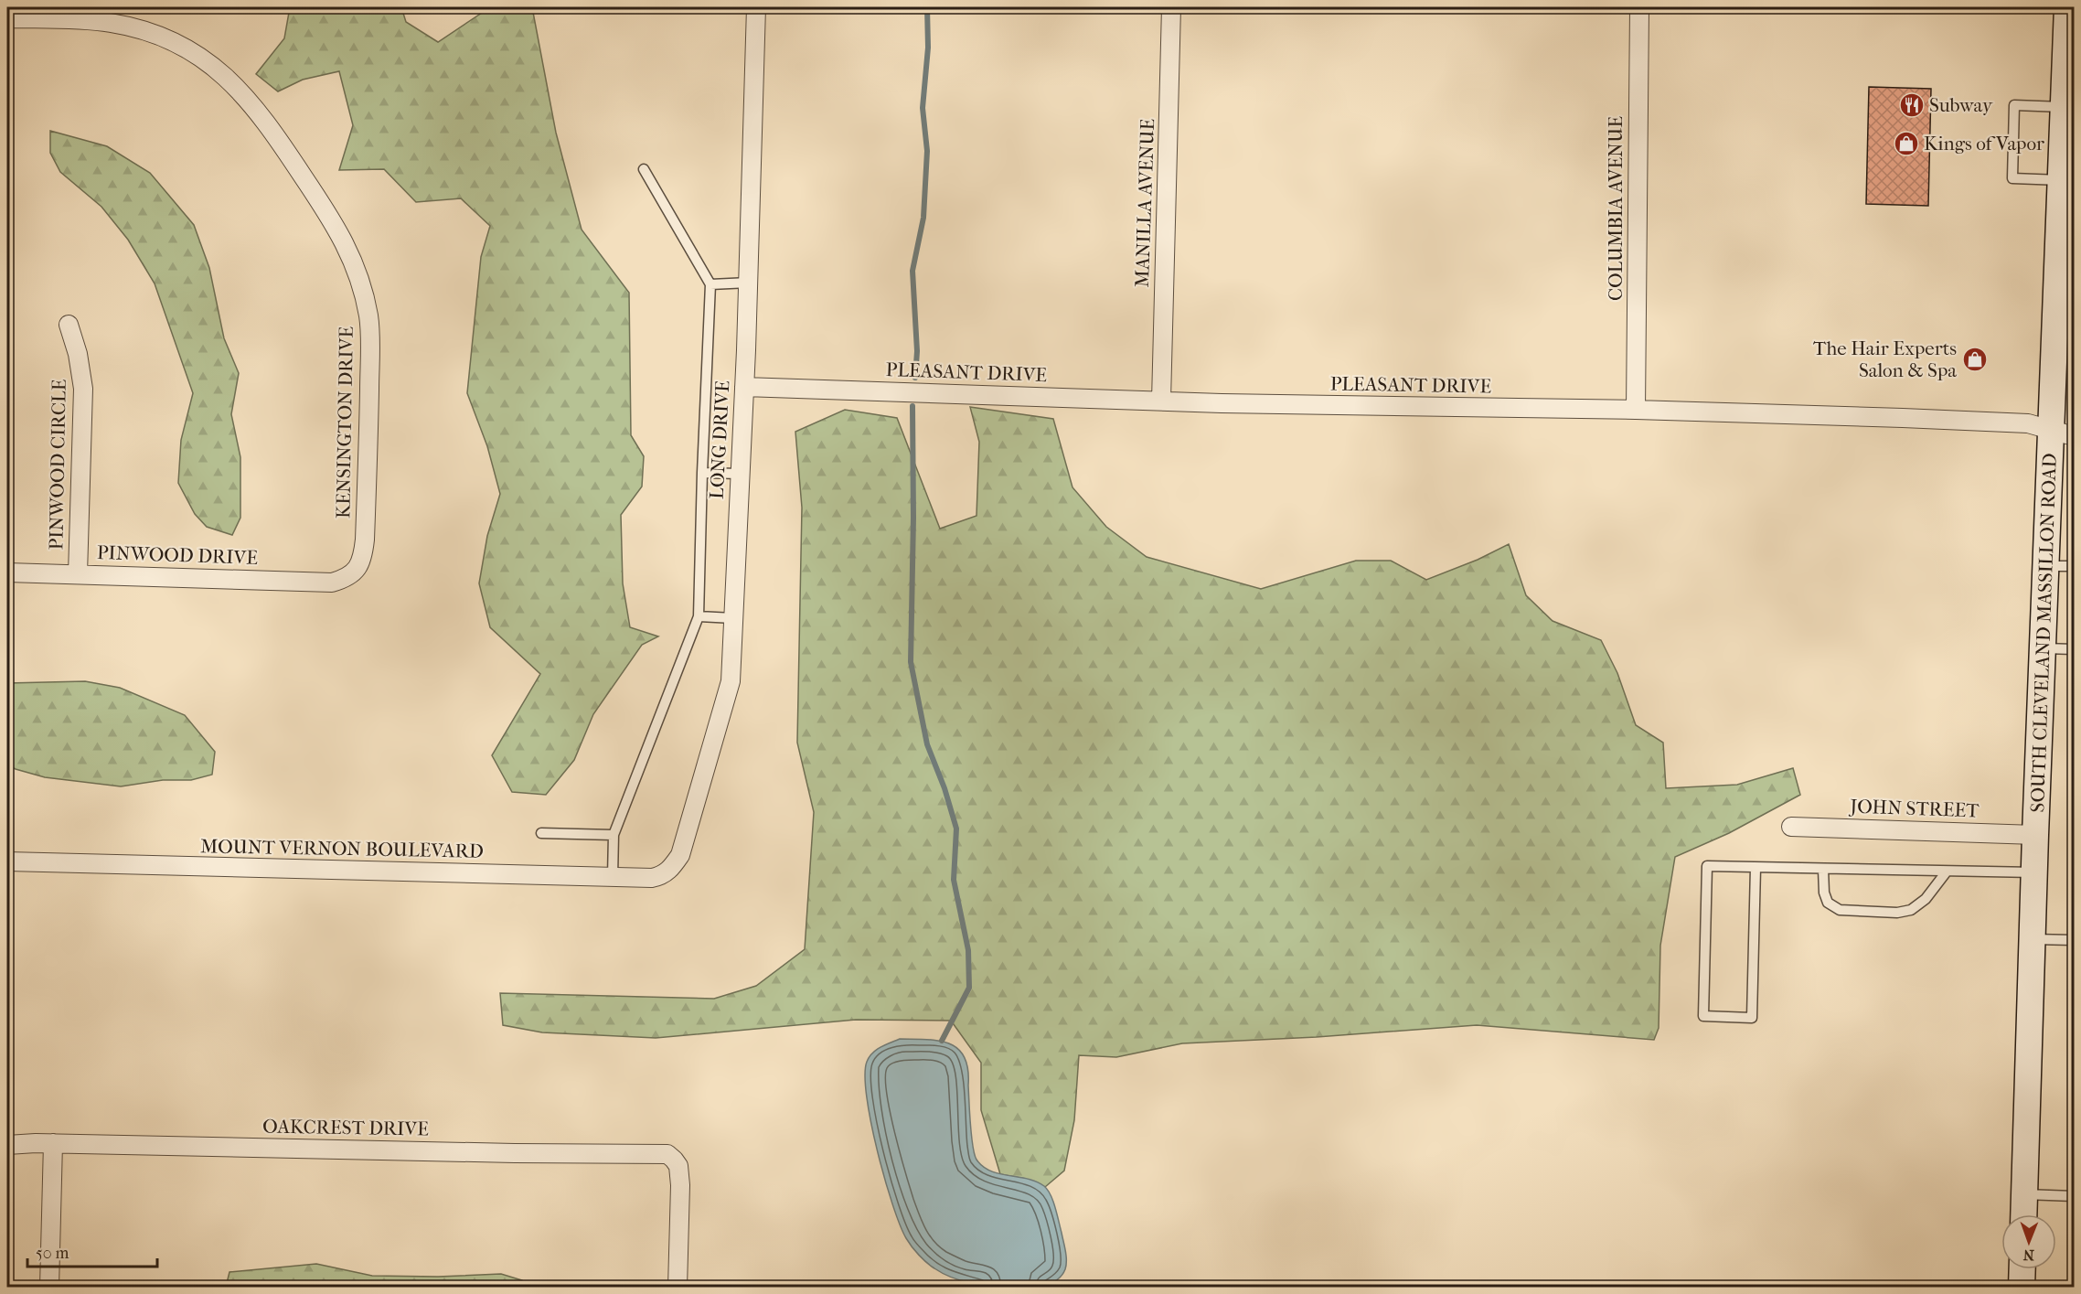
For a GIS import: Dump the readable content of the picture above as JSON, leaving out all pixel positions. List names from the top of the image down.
{
  "streets": {
    "main road": ["SOUTH CLEVELAND MASSILLON ROAD"],
    "street": [
      "MANILLA AVENUE",
      "COLUMBIA AVENUE",
      "PLEASANT DRIVE",
      "KENSINGTON DRIVE",
      "LONG DRIVE",
      "PINWOOD CIRCLE",
      "PINWOOD DRIVE",
      "JOHN STREET",
      "MOUNT VERNON BOULEVARD",
      "OAKCREST DRIVE"
    ]
  },
  "crossings": [
    ["MANILLA AVENUE", "PLEASANT DRIVE"],
    ["COLUMBIA AVENUE", "PLEASANT DRIVE"],
    ["PLEASANT DRIVE", "LONG DRIVE"],
    ["PLEASANT DRIVE", "SOUTH CLEVELAND MASSILLON ROAD"],
    ["KENSINGTON DRIVE", "PINWOOD DRIVE"],
    ["LONG DRIVE", "MOUNT VERNON BOULEVARD"],
    ["PINWOOD CIRCLE", "PINWOOD DRIVE"],
    ["SOUTH CLEVELAND MASSILLON ROAD", "JOHN STREET"]
  ],
  "places": {
    "restaurant": ["Subway"],
    "shop": ["Kings of Vapor", "The Hair Experts Salon & Spa"]
  },
  "scale_bar": "50 m",
  "north": "bottom"
}
